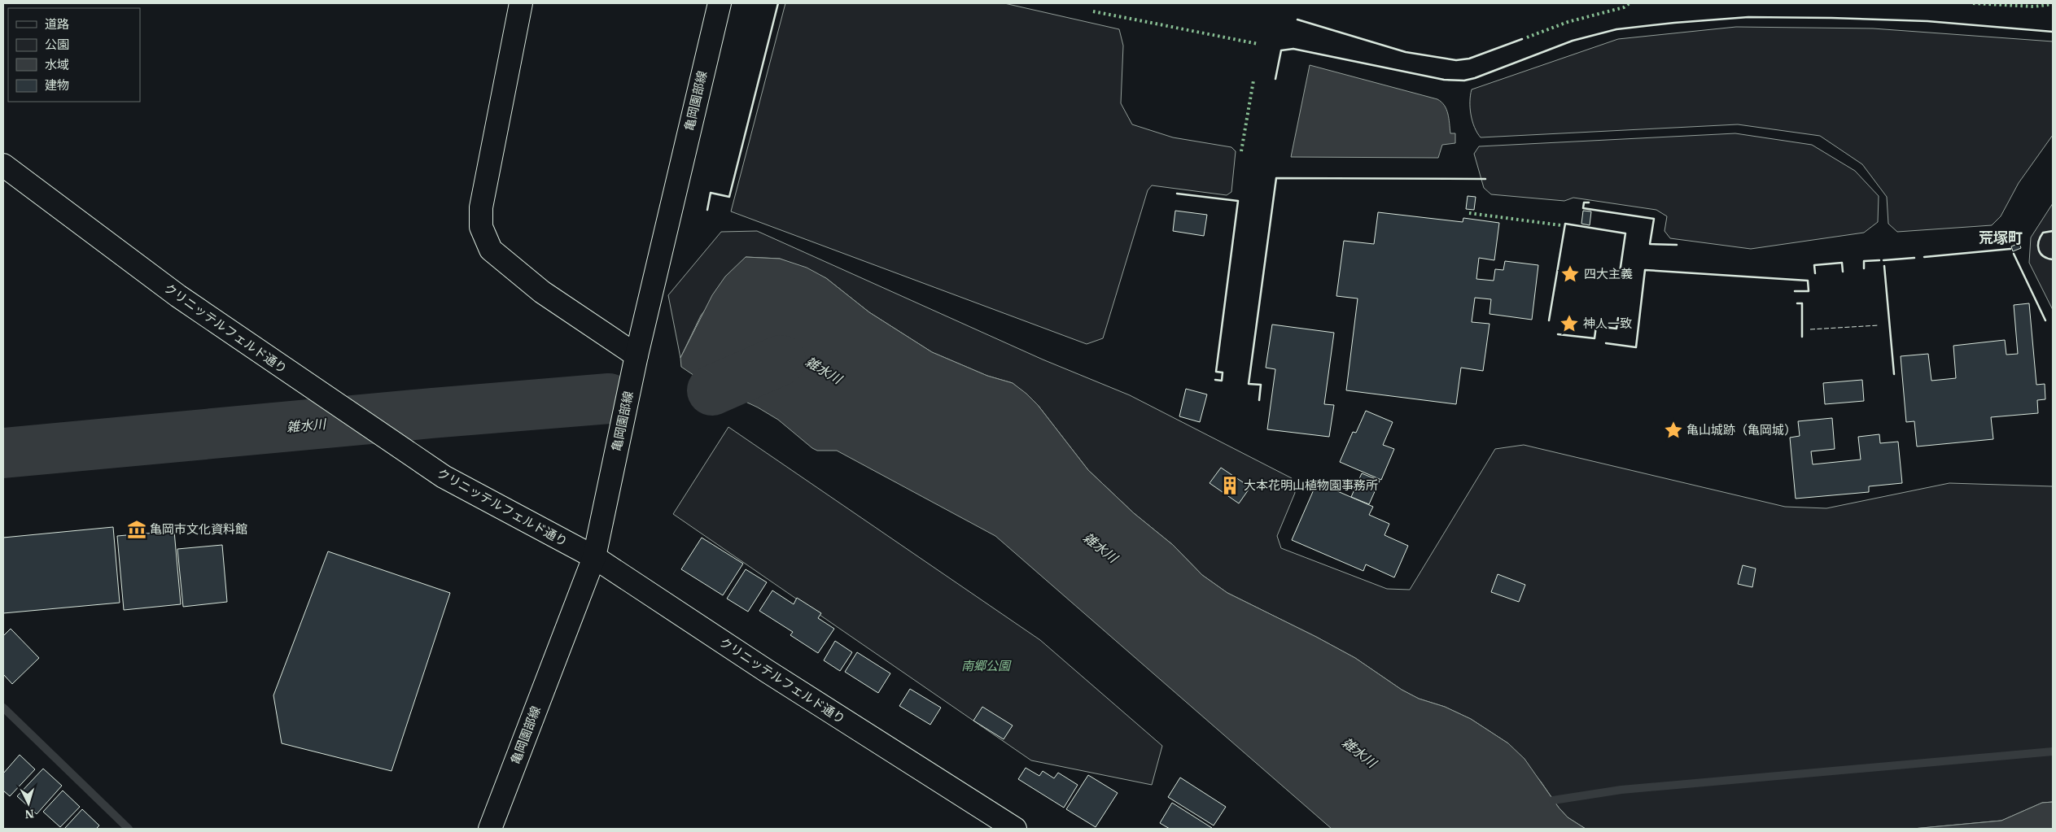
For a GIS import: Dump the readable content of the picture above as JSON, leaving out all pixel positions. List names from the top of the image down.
{
  "streets": {
    "street": ["亀岡園部線", "クリニッテルフェルド通り"]
  },
  "crossings": [
    ["亀岡園部線", "クリニッテルフェルド通り"]
  ],
  "districts": ["荒塚町"],
  "water": ["雑水川"],
  "parks": ["南郷公園"],
  "places": {
    "place": ["四大主義", "神人一致", "亀山城跡（亀岡城）"],
    "building": ["大本花明山植物園事務所"],
    "museum": ["亀岡市文化資料館"]
  },
  "legend": [
    "道路",
    "公園",
    "水域",
    "建物"
  ],
  "north": "bottom"
}
